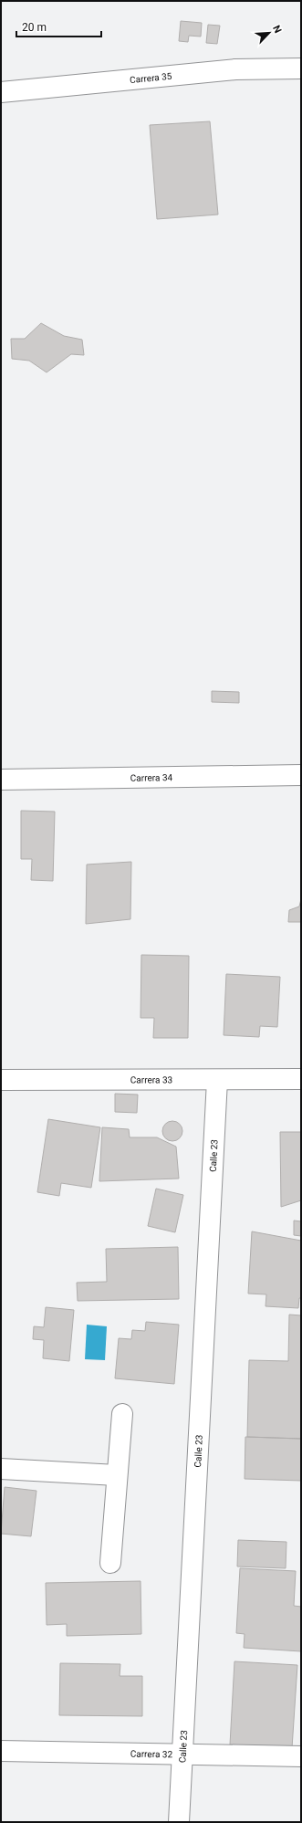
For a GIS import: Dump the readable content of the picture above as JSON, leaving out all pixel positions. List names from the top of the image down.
{
  "streets": {
    "street": [
      "Carrera 35",
      "Carrera 34",
      "Carrera 33",
      "Calle 23",
      "Carrera 32"
    ]
  },
  "crossings": [
    ["Carrera 33", "Calle 23"],
    ["Calle 23", "Carrera 32"]
  ],
  "scale_bar": "20 m",
  "north": "top right"
}
